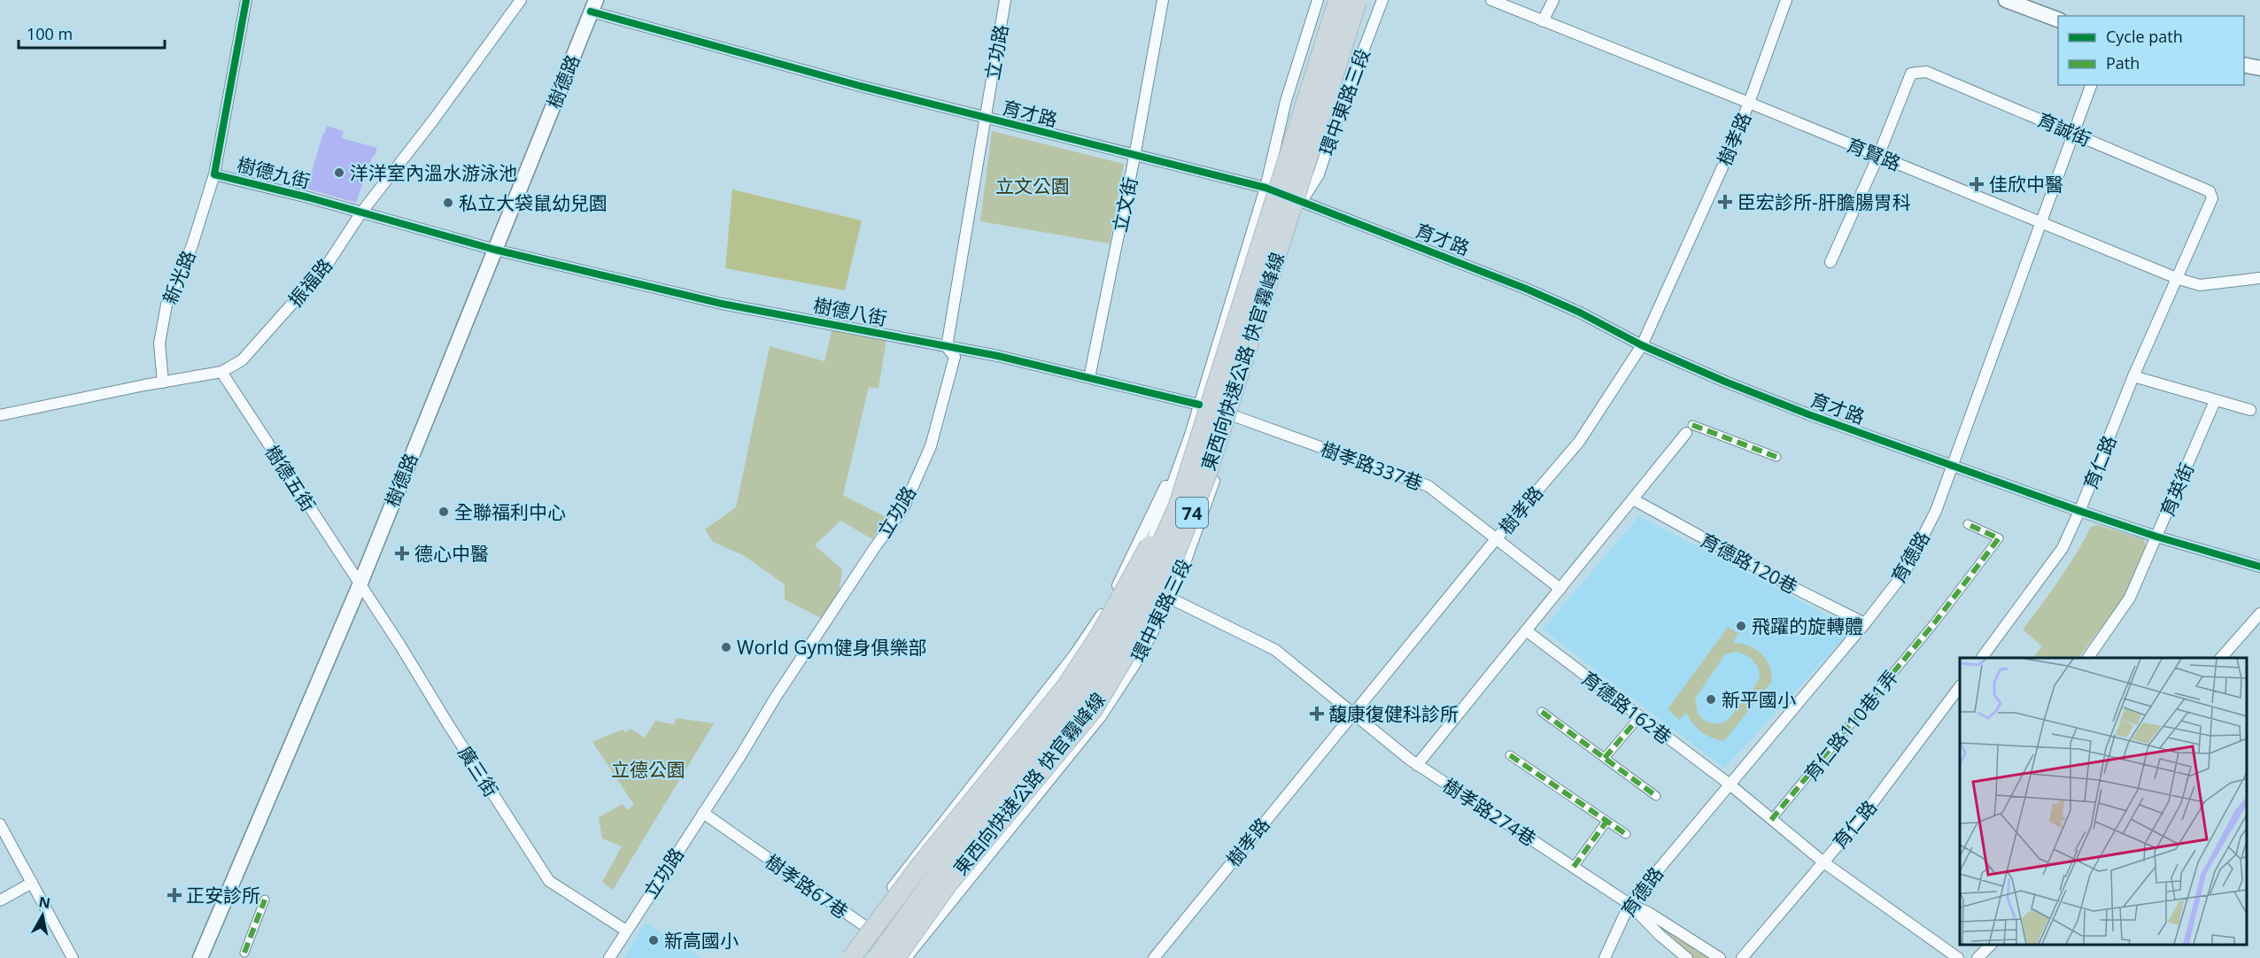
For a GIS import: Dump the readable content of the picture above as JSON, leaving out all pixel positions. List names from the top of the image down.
{
  "streets": {
    "highway": ["東西向快速公路 快官霧峰線", "74"],
    "street": [
      "立功路",
      "樹德路",
      "環中東路三段",
      "育才路",
      "育誠街",
      "樹孝路",
      "育賢路",
      "樹德九街",
      "立文街",
      "新光路",
      "振福路",
      "樹德八街",
      "育仁路",
      "樹孝路337巷",
      "樹德五街",
      "育英街",
      "育德路",
      "育德路120巷",
      "育德路162巷",
      "育仁路110巷1弄",
      "廣三街",
      "樹孝路274巷",
      "樹孝路67巷"
    ]
  },
  "crossings": [
    ["立功路", "育才路"],
    ["立功路", "樹德八街"],
    ["立功路", "廣三街"],
    ["立功路", "樹孝路67巷"],
    ["樹德路", "育才路"],
    ["樹德路", "樹德九街"],
    ["樹德路", "樹德八街"],
    ["樹德路", "樹德五街"],
    ["樹德路", "廣三街"],
    ["環中東路三段", "育才路"],
    ["環中東路三段", "樹德八街"],
    ["環中東路三段", "東西向快速公路 快官霧峰線"],
    ["環中東路三段", "樹孝路337巷"],
    ["環中東路三段", "樹孝路274巷"],
    ["環中東路三段", "樹孝路67巷"],
    ["育才路", "樹孝路"],
    ["育才路", "立文街"],
    ["育才路", "育仁路"],
    ["育才路", "育英街"],
    ["育才路", "育德路"],
    ["育誠街", "育賢路"],
    ["育誠街", "育仁路"],
    ["育誠街", "育德路"],
    ["樹孝路", "育賢路"],
    ["樹孝路", "樹孝路337巷"],
    ["樹孝路", "樹孝路274巷"],
    ["育賢路", "育仁路"],
    ["育賢路", "育德路"],
    ["樹德九街", "新光路"],
    ["樹德九街", "振福路"],
    ["樹德九街", "樹德八街"],
    ["立文街", "樹德八街"],
    ["新光路", "振福路"],
    ["振福路", "樹德五街"],
    ["東西向快速公路 快官霧峰線", "74"],
    ["東西向快速公路 快官霧峰線", "樹孝路67巷"],
    ["樹德五街", "廣三街"],
    ["育德路", "育德路120巷"],
    ["育德路", "育德路162巷"],
    ["育德路", "樹孝路274巷"]
  ],
  "parks": ["立文公園", "立德公園"],
  "places": {
    "other": [
      "洋洋室內溫水游泳池",
      "私立大袋鼠幼兒園",
      "全聯福利中心",
      "飛躍的旋轉體",
      "World Gym健身俱樂部",
      "新平國小",
      "新高國小"
    ],
    "health": [
      "佳欣中醫",
      "臣宏診所-肝膽腸胃科",
      "德心中醫",
      "馥康復健科診所",
      "正安診所"
    ]
  },
  "legend": ["Cycle path", "Path"],
  "scale_bar": "100 m",
  "north": "top"
}
